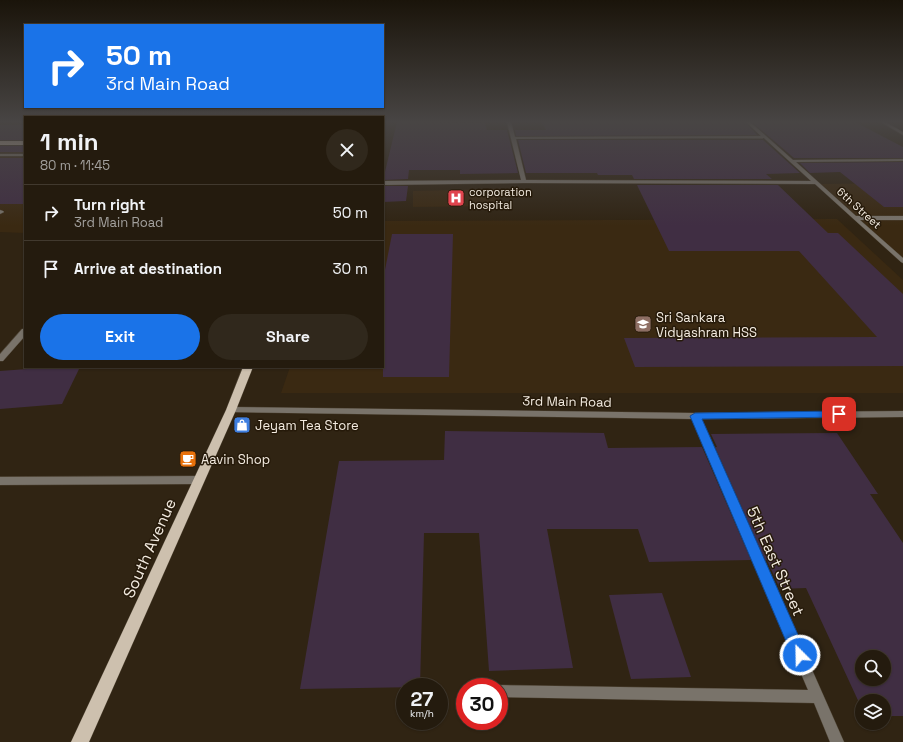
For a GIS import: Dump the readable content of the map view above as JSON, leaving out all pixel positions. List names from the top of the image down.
{
  "streets": {
    "main road": ["South Avenue"],
    "street": ["6th Street", "3rd Main Road", "5th East Street"]
  },
  "crossings": [
    ["3rd Main Road", "South Avenue"],
    ["3rd Main Road", "5th East Street"]
  ],
  "places": {
    "hospital": ["corporation hospital"],
    "school or university": ["Sri Sankara Vidyashram HSS"],
    "shop": ["Jeyam Tea Store"],
    "cafe": ["Aavin Shop"]
  },
  "page": {
    "turn": ["50 m", "3rd Main Road"],
    "heading": ["1 min", "80 m · 11:45"],
    "list": [
      {
        "name": "Turn right",
        "note": "3rd Main Road",
        "value": "50 m"
      },
      {
        "name": "Arrive at destination",
        "value": "30 m"
      }
    ],
    "buttons": ["Exit", "Share"],
    "speed": "27 km/h",
    "limit": "30"
  }
}
